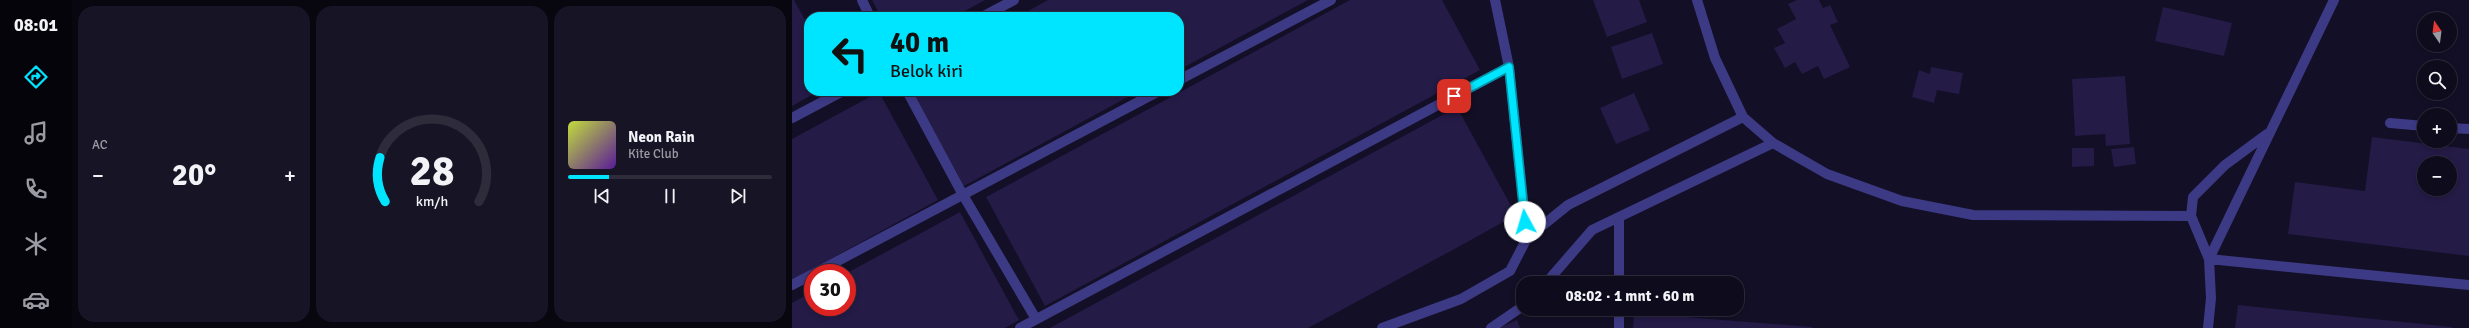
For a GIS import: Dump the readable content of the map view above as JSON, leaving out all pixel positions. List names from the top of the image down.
{
  "north": "top",
  "page": {
    "tabs": "08:01",
    "tile": "AC",
    "map_buttons": ["+", "−"],
    "turn": ["40 m", "Belok kiri"],
    "song": ["Neon Rain", "Kite Club"],
    "heat": ["−", "20°", "+"],
    "limit": "30",
    "trip": "08:02 · 1 mnt · 60 m",
    "gauge": ["28", "km/h"]
  }
}
